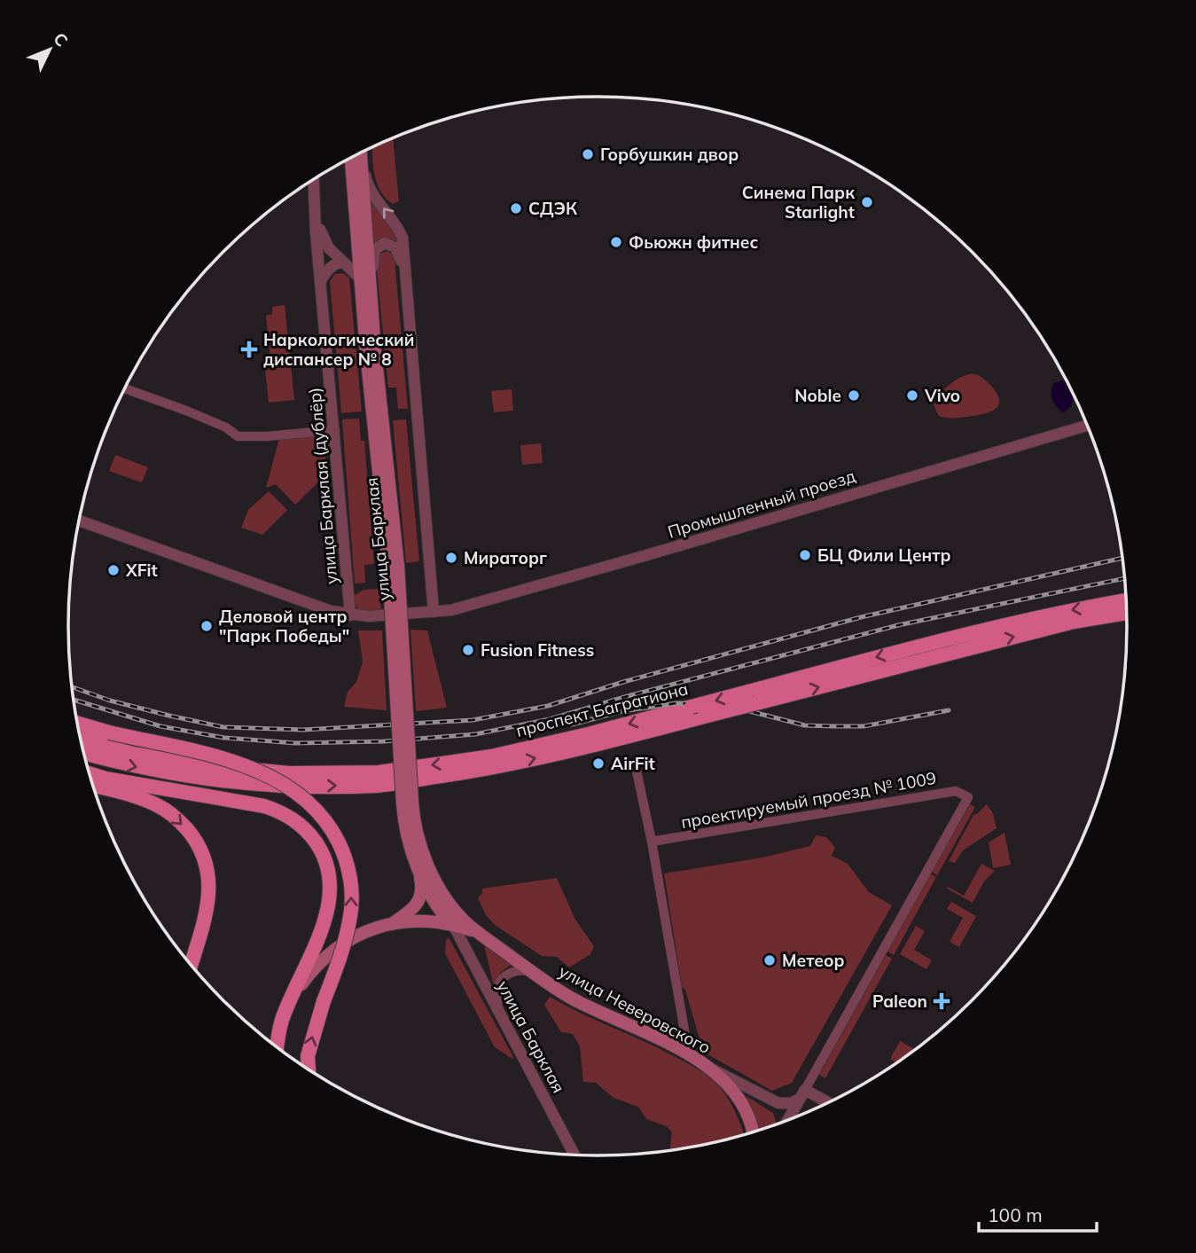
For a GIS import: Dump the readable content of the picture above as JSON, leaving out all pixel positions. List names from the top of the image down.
{
  "streets": {
    "main road": ["улица Барклая", "проспект Багратиона", "улица Неверовского"],
    "street": ["улица Барклая (дублёр)", "Промышленный проезд", "проектируемый проезд № 1009"]
  },
  "crossings": [
    ["улица Барклая (дублёр)", "Промышленный проезд"],
    ["улица Барклая", "улица Неверовского"],
    ["проектируемый проезд № 1009", "улица Неверовского"]
  ],
  "places": {
    "other": [
      "Горбушкин двор",
      "Синема Парк Starlight",
      "СДЭК",
      "Фьюжн фитнес",
      "Noble",
      "Vivo",
      "БЦ Фили Центр",
      "Мираторг",
      "XFit",
      "Деловой центр \"Парк Победы\"",
      "Fusion Fitness",
      "AirFit",
      "Метеор"
    ],
    "health": ["Наркологический диспансер № 8", "Paleon"]
  },
  "scale_bar": "100 m",
  "north": "top right"
}
